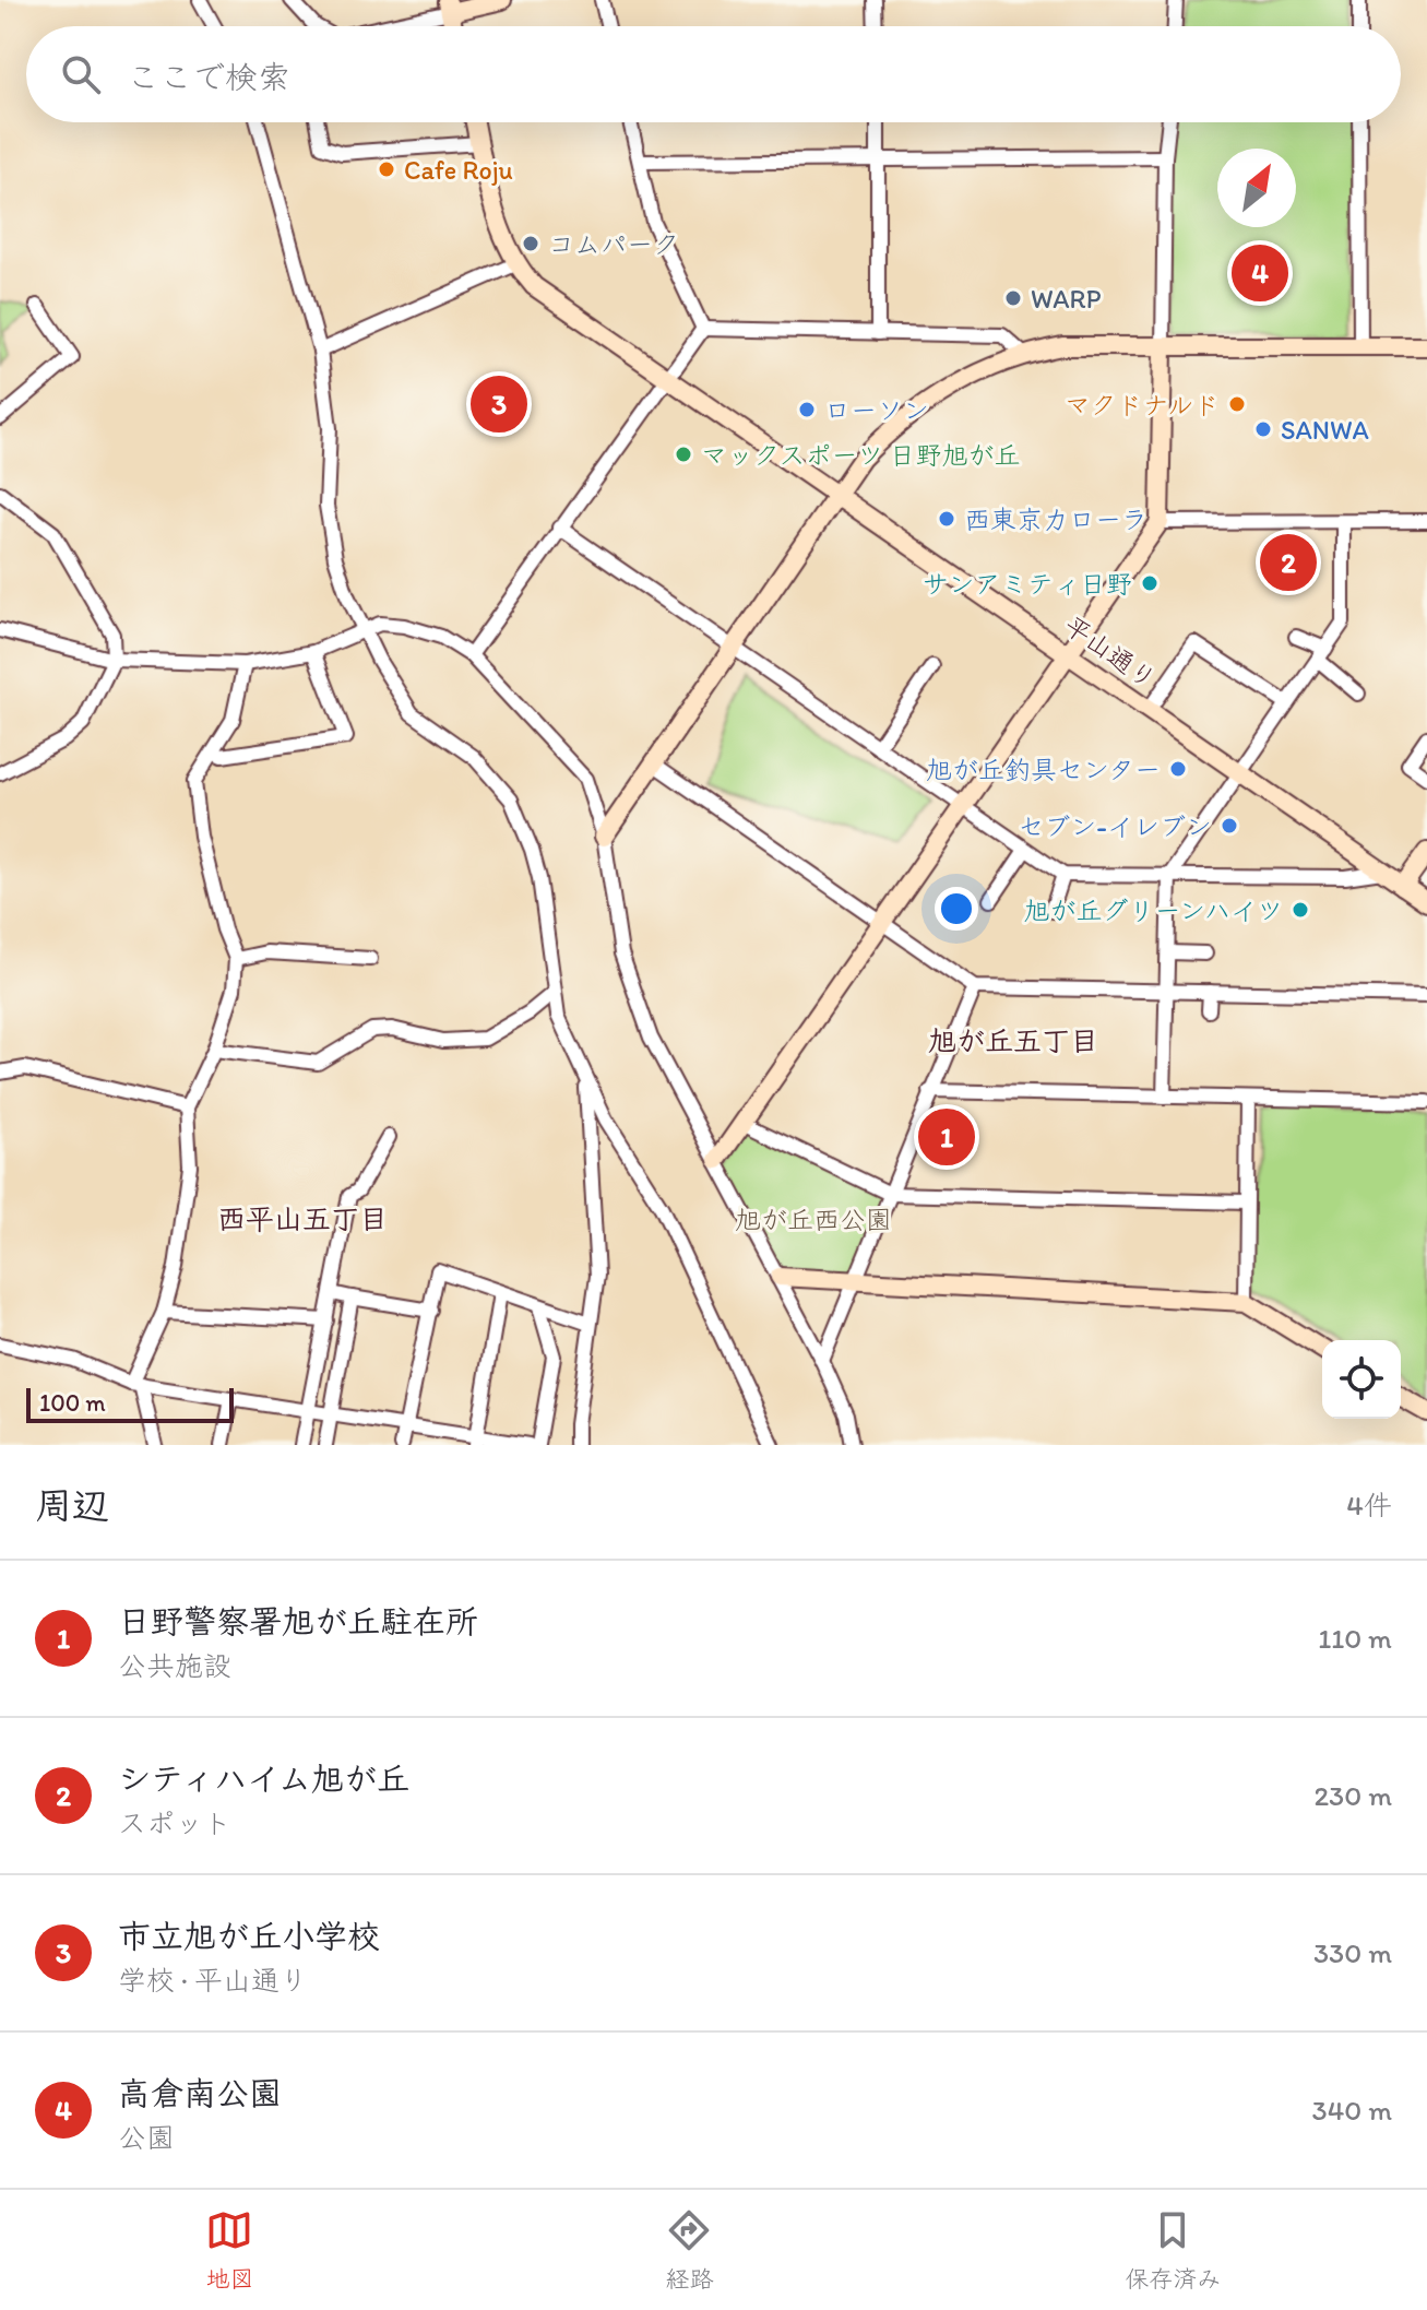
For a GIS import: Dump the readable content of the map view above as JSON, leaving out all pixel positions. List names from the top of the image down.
{
  "streets": {
    "street": ["平山通り"]
  },
  "districts": ["旭が丘五丁目", "西平山五丁目"],
  "parks": ["旭が丘西公園"],
  "places": [
    "Cafe Roju",
    "コムパーク",
    "WARP",
    "マクドナルド",
    "ローソン",
    "SANWA",
    "マックスポーツ 日野旭が丘",
    "西東京カローラ",
    "サンアミティ日野",
    "旭が丘釣具センター",
    "セブン-イレブン",
    "旭が丘グリーンハイツ"
  ],
  "scale_bar": "100 m",
  "north": "top right",
  "page": {
    "search": "ここで検索",
    "pins": [
      "4",
      "3",
      "2",
      "1"
    ],
    "scale": "100 m",
    "heading": ["周辺", "4件"],
    "list": [
      {
        "mark": "1",
        "name": "日野警察署旭が丘駐在所",
        "note": "公共施設",
        "value": "110 m"
      },
      {
        "mark": "2",
        "name": "シティハイム旭が丘",
        "note": "スポット",
        "value": "230 m"
      },
      {
        "mark": "3",
        "name": "市立旭が丘小学校",
        "note": "学校 · 平山通り",
        "value": "330 m"
      },
      {
        "mark": "4",
        "name": "高倉南公園",
        "note": "公園",
        "value": "340 m"
      }
    ],
    "nav": ["地図", "経路", "保存済み"]
  }
}
